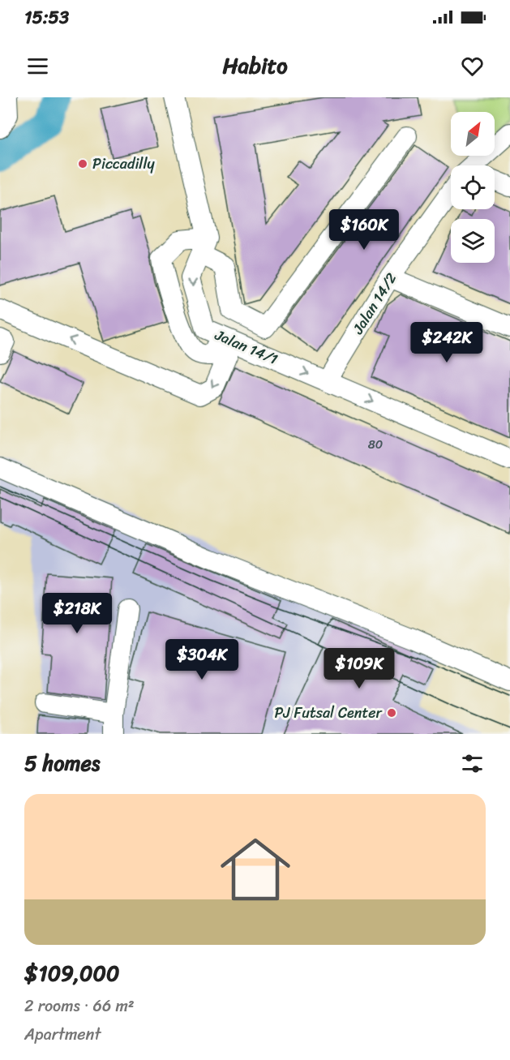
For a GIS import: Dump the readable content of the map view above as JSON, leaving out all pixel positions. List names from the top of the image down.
{
  "streets": {
    "street": ["Jalan 14/2", "Jalan 14/1"]
  },
  "crossings": [
    ["Jalan 14/2", "Jalan 14/1"]
  ],
  "places": ["Piccadilly", "PJ Futsal Center"],
  "house_numbers": ["80"],
  "north": "top right",
  "page": {
    "status": "15:53",
    "header": "Habito",
    "price": [
      "$160K",
      "$242K",
      "$218K",
      "$304K",
      "$109K"
    ],
    "heading": "5 homes",
    "list": [
      {
        "name": "$109,000",
        "note": "2 rooms · 66 m² · Apartment"
      }
    ]
  }
}
